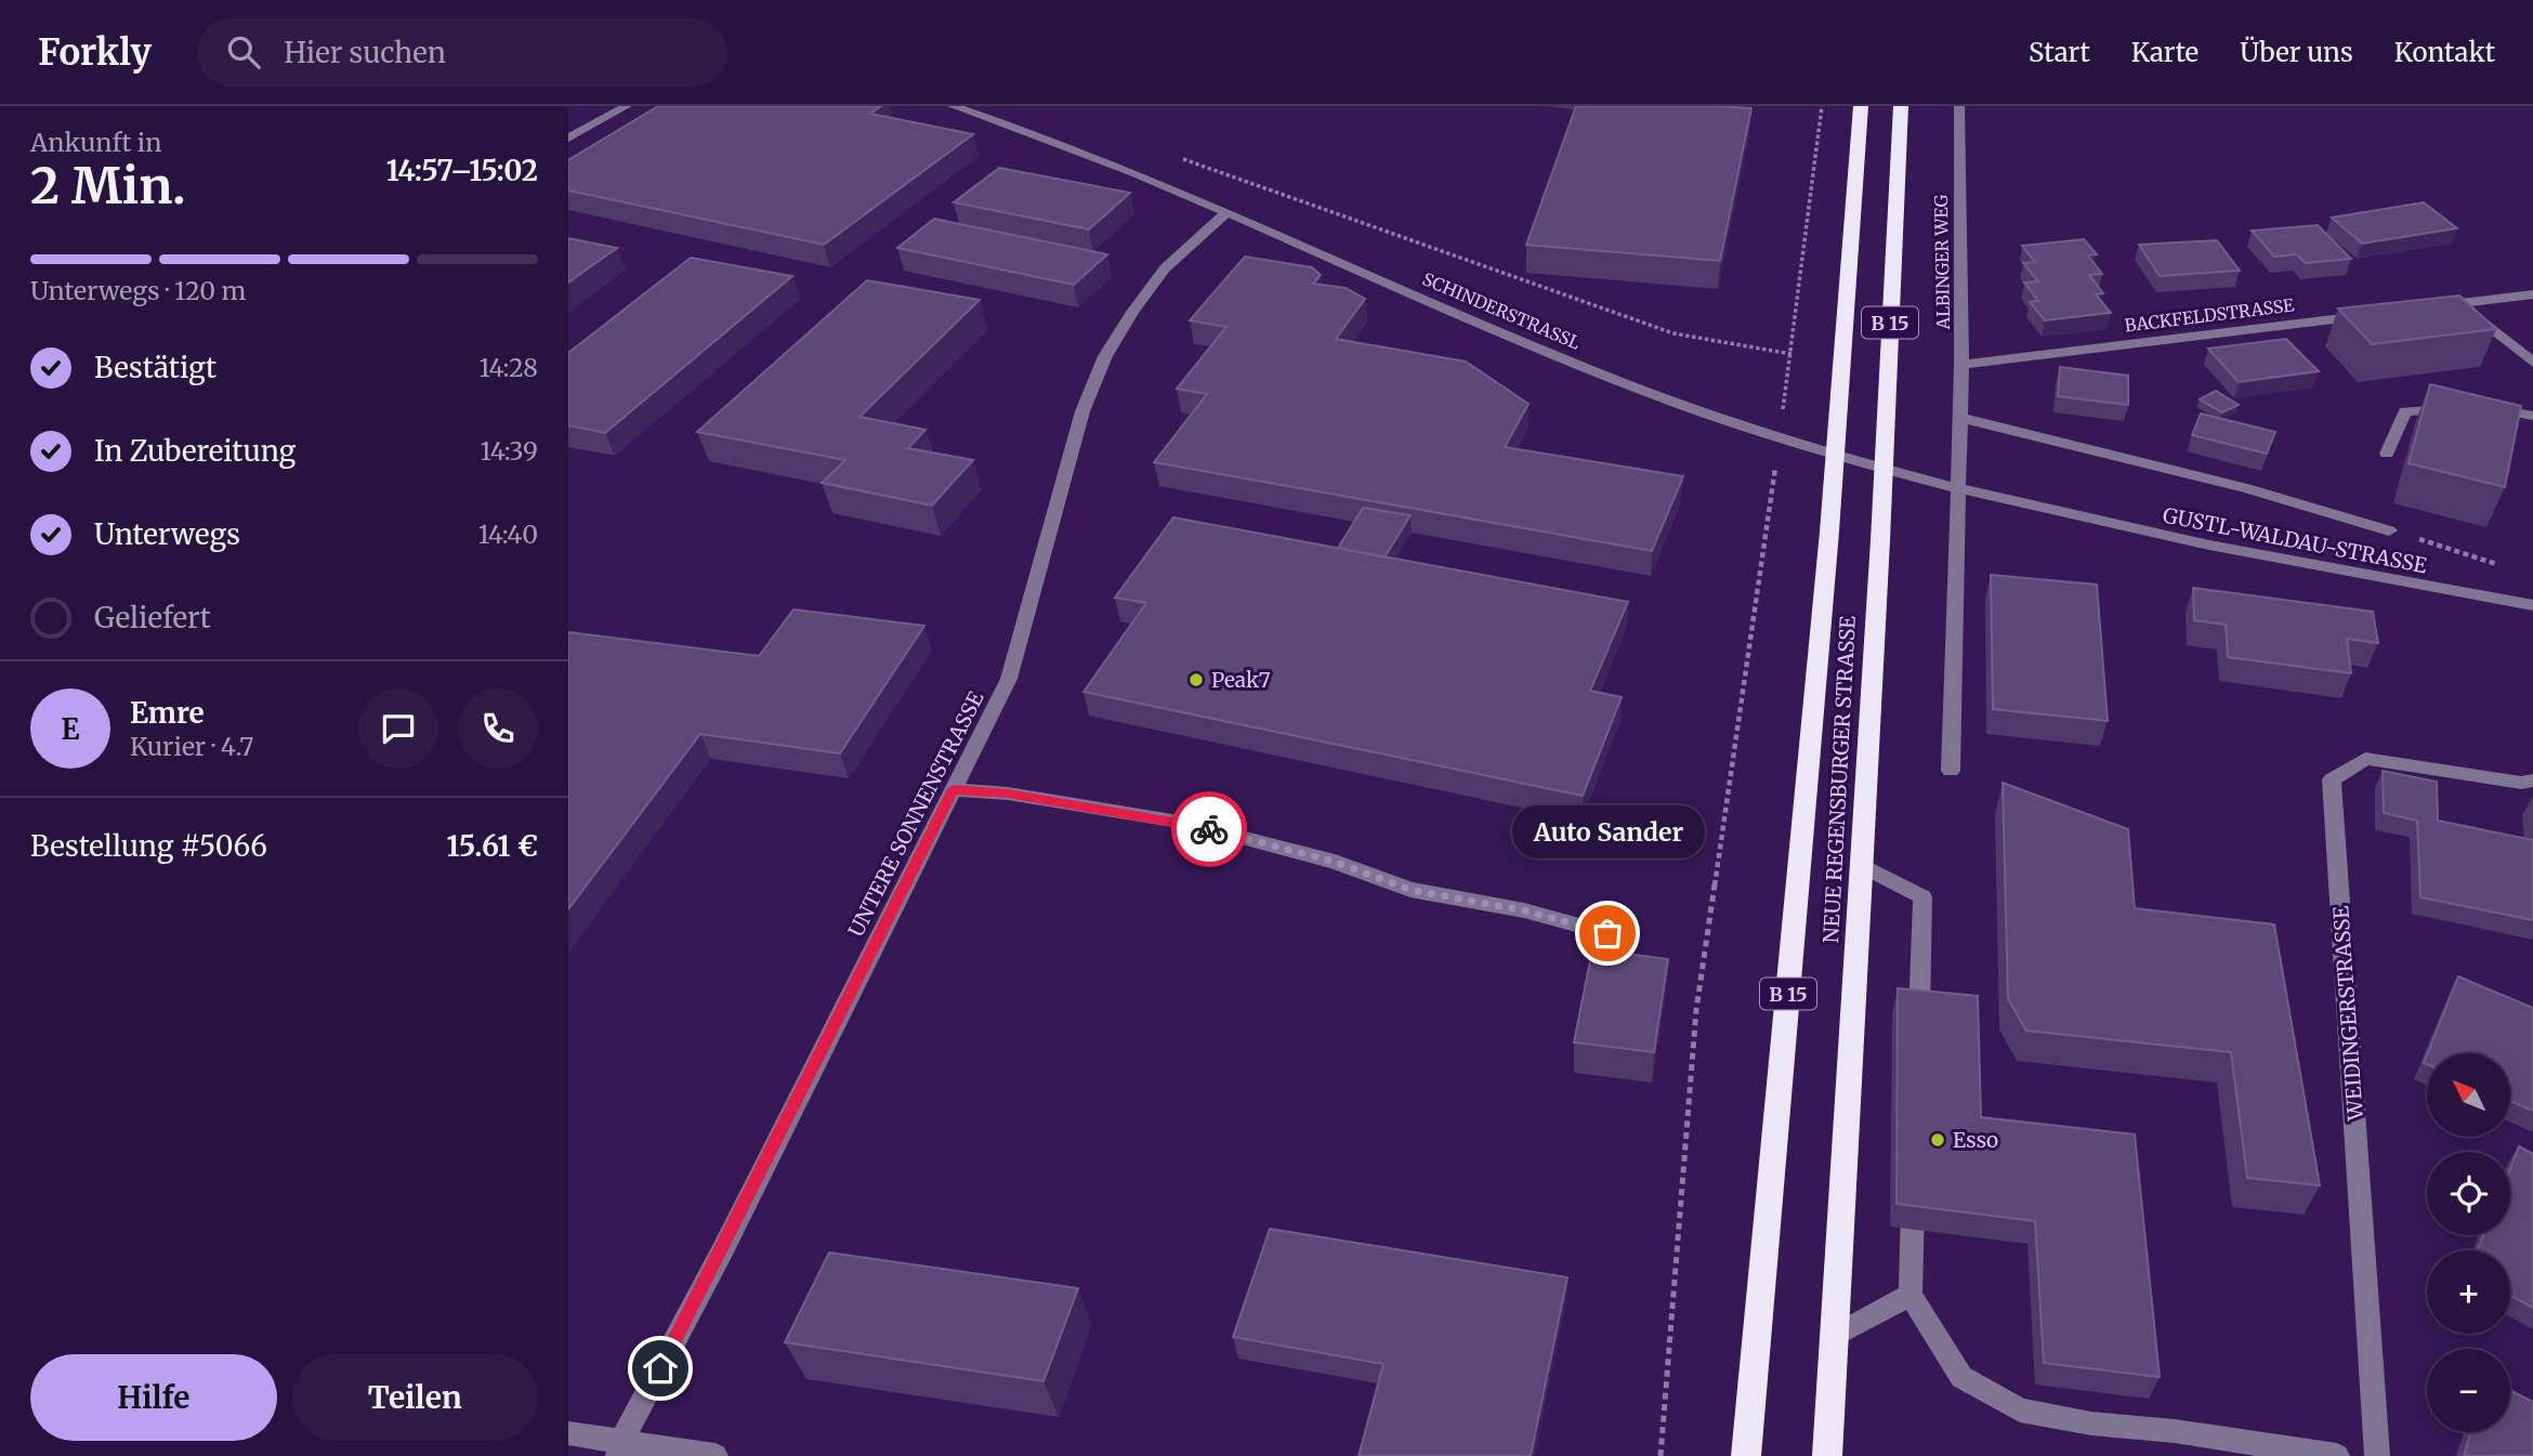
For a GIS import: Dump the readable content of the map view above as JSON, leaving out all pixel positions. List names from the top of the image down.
{
  "streets": {
    "highway": ["B 15", "NEUE REGENSBURGER STRASSE"],
    "street": [
      "ALBINGER WEG",
      "SCHINDERSTRASSL",
      "BACKFELDSTRASSE",
      "GUSTL-WALDAU-STRASSE",
      "UNTERE SONNENSTRASSE",
      "WEIDINGERSTRASSE"
    ]
  },
  "crossings": [
    ["ALBINGER WEG", "BACKFELDSTRASSE"],
    ["SCHINDERSTRASSL", "GUSTL-WALDAU-STRASSE"],
    ["SCHINDERSTRASSL", "UNTERE SONNENSTRASSE"]
  ],
  "places": ["Peak7", "Auto Sander", "Esso"],
  "north": "top left",
  "page": {
    "header": "Forkly",
    "search": "Hier suchen",
    "nav": [
      "Start",
      "Karte",
      "Über uns",
      "Kontakt"
    ],
    "heading": ["2 Min.", "Ankunft in", "14:57–15:02"],
    "panel": [
      "Emre",
      "Kurier · 4.7",
      "Bestellung #5066",
      "15.61 €"
    ],
    "bar": "Unterwegs · 120 m",
    "list": [
      ["Bestätigt", "14:28"],
      ["In Zubereitung", "14:39"],
      ["Unterwegs", "14:40"],
      "Geliefert"
    ],
    "round": "E",
    "bubble": "Auto Sander",
    "map_buttons": ["+", "−"],
    "buttons": ["Hilfe", "Teilen"]
  }
}
